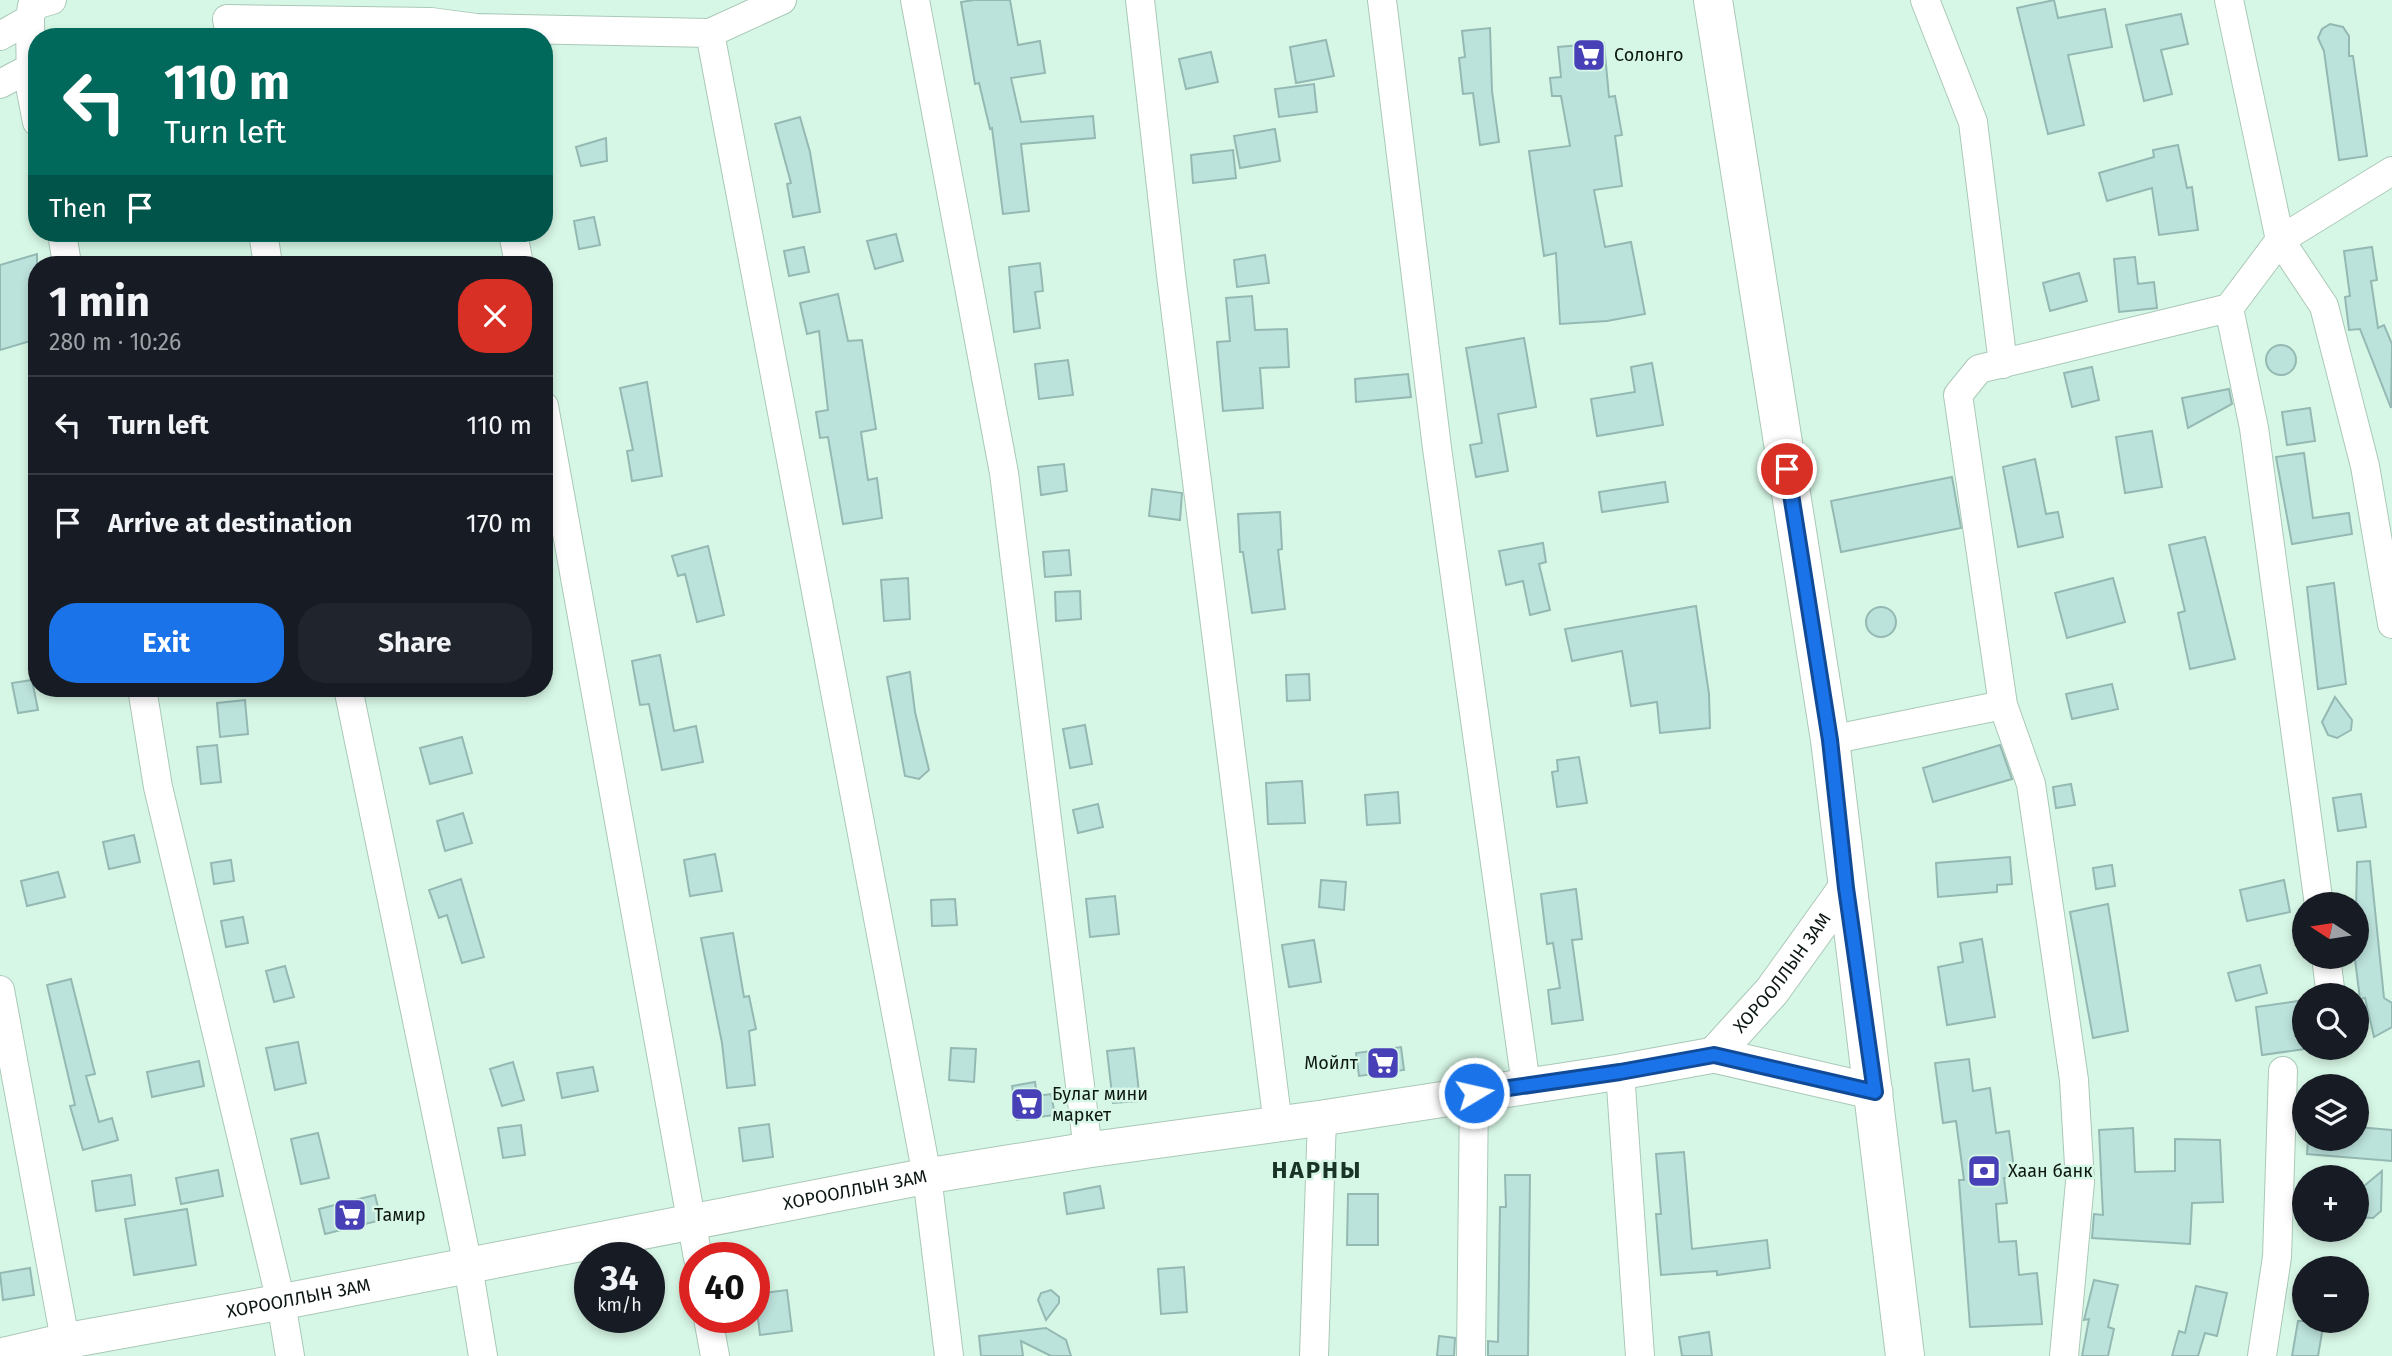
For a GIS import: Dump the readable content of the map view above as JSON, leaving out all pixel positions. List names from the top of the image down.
{
  "streets": {
    "street": ["ХОРООЛЛЫН ЗАМ"]
  },
  "districts": ["НАРНЫ"],
  "places": {
    "supermarket": [
      "Солонго",
      "Мойлт",
      "Булаг мини маркет",
      "Тамир"
    ],
    "bank": ["Хаан банк"]
  },
  "north": "left",
  "page": {
    "turn": ["110 m", "Turn left"],
    "then": "Then",
    "heading": ["1 min", "280 m · 10:26"],
    "list": [
      {
        "name": "Turn left",
        "value": "110 m"
      },
      {
        "name": "Arrive at destination",
        "value": "170 m"
      }
    ],
    "buttons": ["Exit", "Share"],
    "map_buttons": ["+", "−"],
    "speed": "34 km/h",
    "limit": "40"
  }
}
